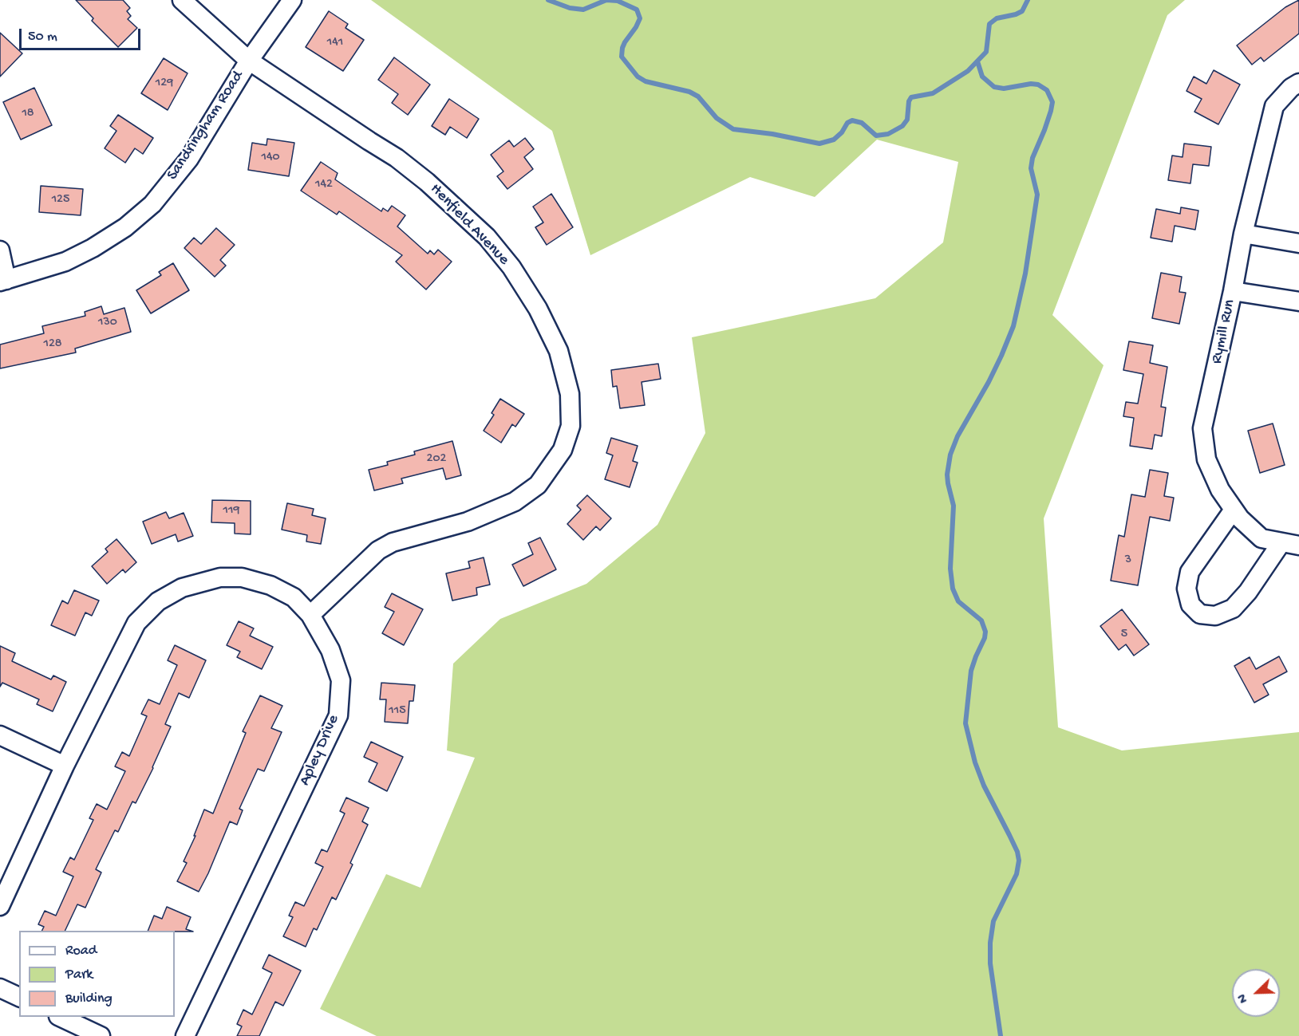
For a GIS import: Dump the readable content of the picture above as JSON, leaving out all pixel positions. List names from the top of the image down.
{
  "streets": {
    "street": [
      "Sandringham Road",
      "Henfield Avenue",
      "Rymill Run",
      "Apley Drive"
    ]
  },
  "crossings": [
    ["Sandringham Road", "Henfield Avenue"],
    ["Henfield Avenue", "Apley Drive"]
  ],
  "house_numbers": [
    "141",
    "129",
    "18",
    "140",
    "142",
    "125",
    "130",
    "128",
    "202",
    "119",
    "3",
    "5",
    "115"
  ],
  "legend": ["Road", "Park", "Building"],
  "scale_bar": "50 m",
  "north": "bottom left"
}
